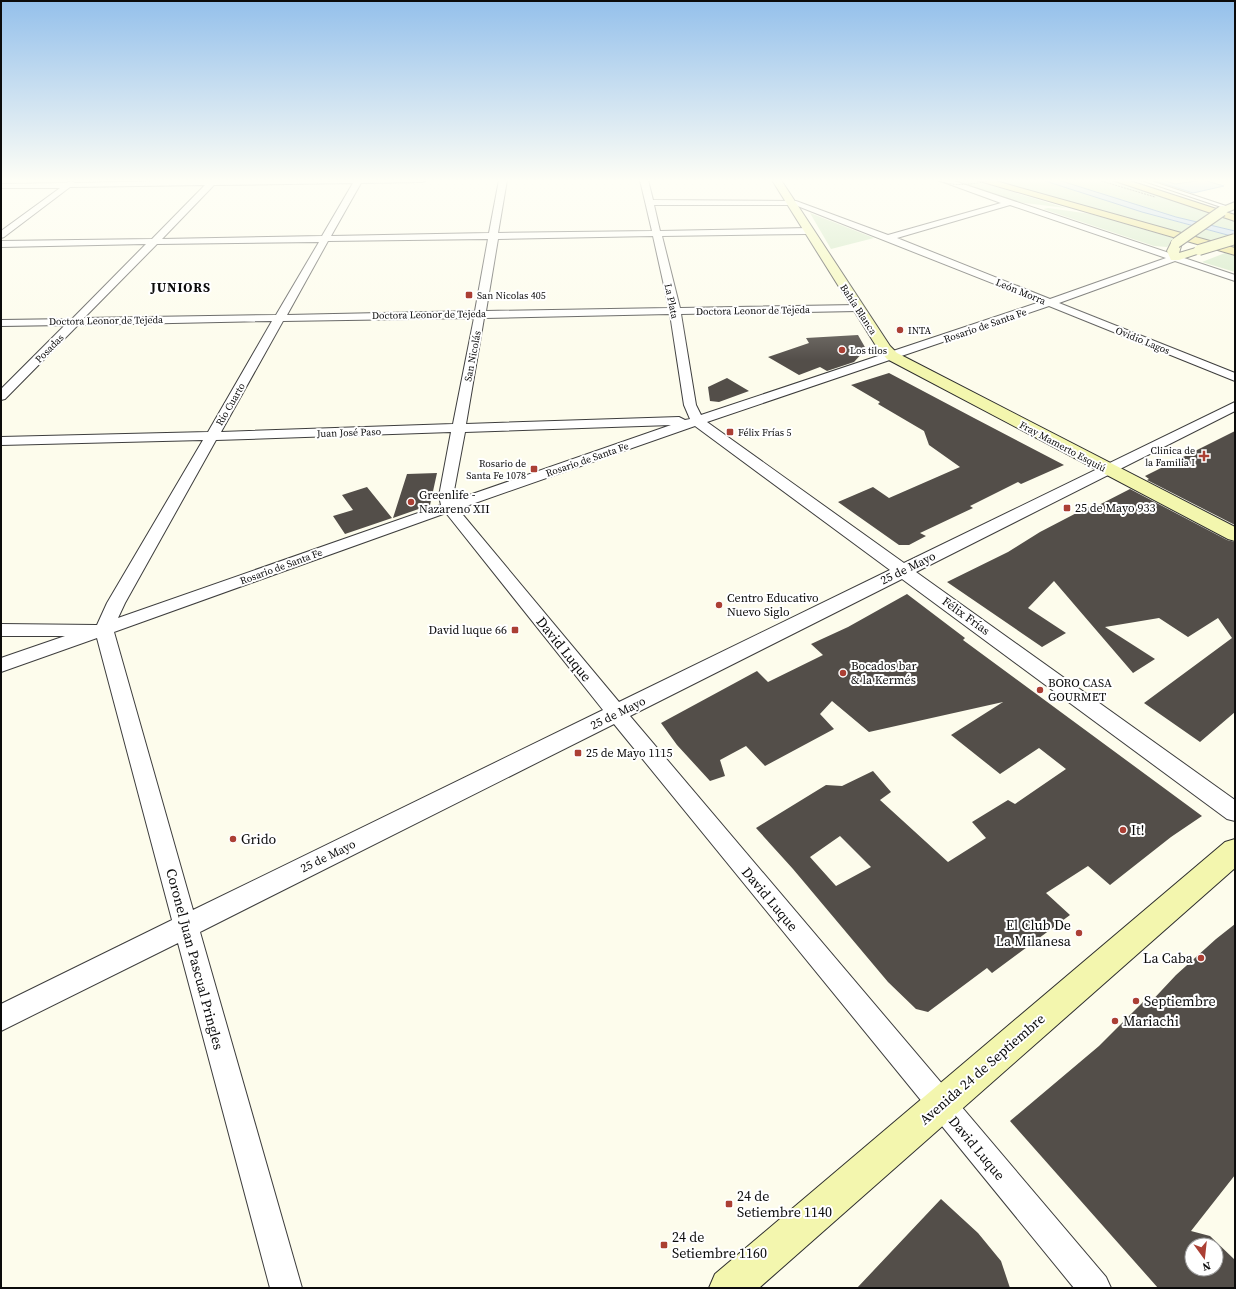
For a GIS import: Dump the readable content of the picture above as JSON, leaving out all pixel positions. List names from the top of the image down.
{
  "streets": {
    "street": [
      "León Morra",
      "La Plata",
      "Bahía Blanca",
      "Doctora Leonor de Tejeda",
      "Rosario de Santa Fe",
      "Ovidio Lagos",
      "Posadas",
      "San Nicolás",
      "Río Cuarto",
      "Juan José Paso",
      "Fray Mamerto Esquiú",
      "25 de Mayo",
      "Félix Frías",
      "David Luque",
      "Coronel Juan Pascual Pringles",
      "Avenida 24 de Septiembre"
    ]
  },
  "crossings": [
    ["León Morra", "Rosario de Santa Fe"],
    ["León Morra", "Ovidio Lagos"],
    ["La Plata", "Doctora Leonor de Tejeda"],
    ["La Plata", "Rosario de Santa Fe"],
    ["La Plata", "Juan José Paso"],
    ["La Plata", "Félix Frías"],
    ["Bahía Blanca", "Doctora Leonor de Tejeda"],
    ["Bahía Blanca", "Rosario de Santa Fe"],
    ["Bahía Blanca", "Fray Mamerto Esquiú"],
    ["Doctora Leonor de Tejeda", "Posadas"],
    ["Doctora Leonor de Tejeda", "San Nicolás"],
    ["Doctora Leonor de Tejeda", "Río Cuarto"],
    ["Rosario de Santa Fe", "Ovidio Lagos"],
    ["Rosario de Santa Fe", "San Nicolás"],
    ["Rosario de Santa Fe", "Río Cuarto"],
    ["Rosario de Santa Fe", "Juan José Paso"],
    ["Rosario de Santa Fe", "Fray Mamerto Esquiú"],
    ["Rosario de Santa Fe", "Félix Frías"],
    ["Rosario de Santa Fe", "David Luque"],
    ["Rosario de Santa Fe", "Coronel Juan Pascual Pringles"],
    ["San Nicolás", "Juan José Paso"],
    ["San Nicolás", "David Luque"],
    ["Río Cuarto", "Juan José Paso"],
    ["Río Cuarto", "Coronel Juan Pascual Pringles"],
    ["Juan José Paso", "Félix Frías"],
    ["Fray Mamerto Esquiú", "25 de Mayo"],
    ["25 de Mayo", "Félix Frías"],
    ["25 de Mayo", "David Luque"],
    ["25 de Mayo", "Coronel Juan Pascual Pringles"],
    ["David Luque", "Avenida 24 de Septiembre"]
  ],
  "districts": ["JUNIORS"],
  "places": {
    "transit": [
      "San Nicolas 405",
      "Félix Frías 5",
      "Rosario de Santa Fe 1078",
      "25 de Mayo 933",
      "David luque 66",
      "25 de Mayo 1115",
      "24 de Setiembre 1140",
      "24 de Setiembre 1160"
    ],
    "other": [
      "INTA",
      "Los tilos",
      "Greenlife - Nazareno XII",
      "Centro Educativo Nuevo Siglo",
      "Bocados bar & la Kermés",
      "BORO CASA GOURMET",
      "It!",
      "Grido",
      "El Club De La Milanesa",
      "La Caba",
      "Septiembre",
      "Mariachi"
    ],
    "health": ["Clinica de la Familia I"]
  },
  "north": "bottom"
}
